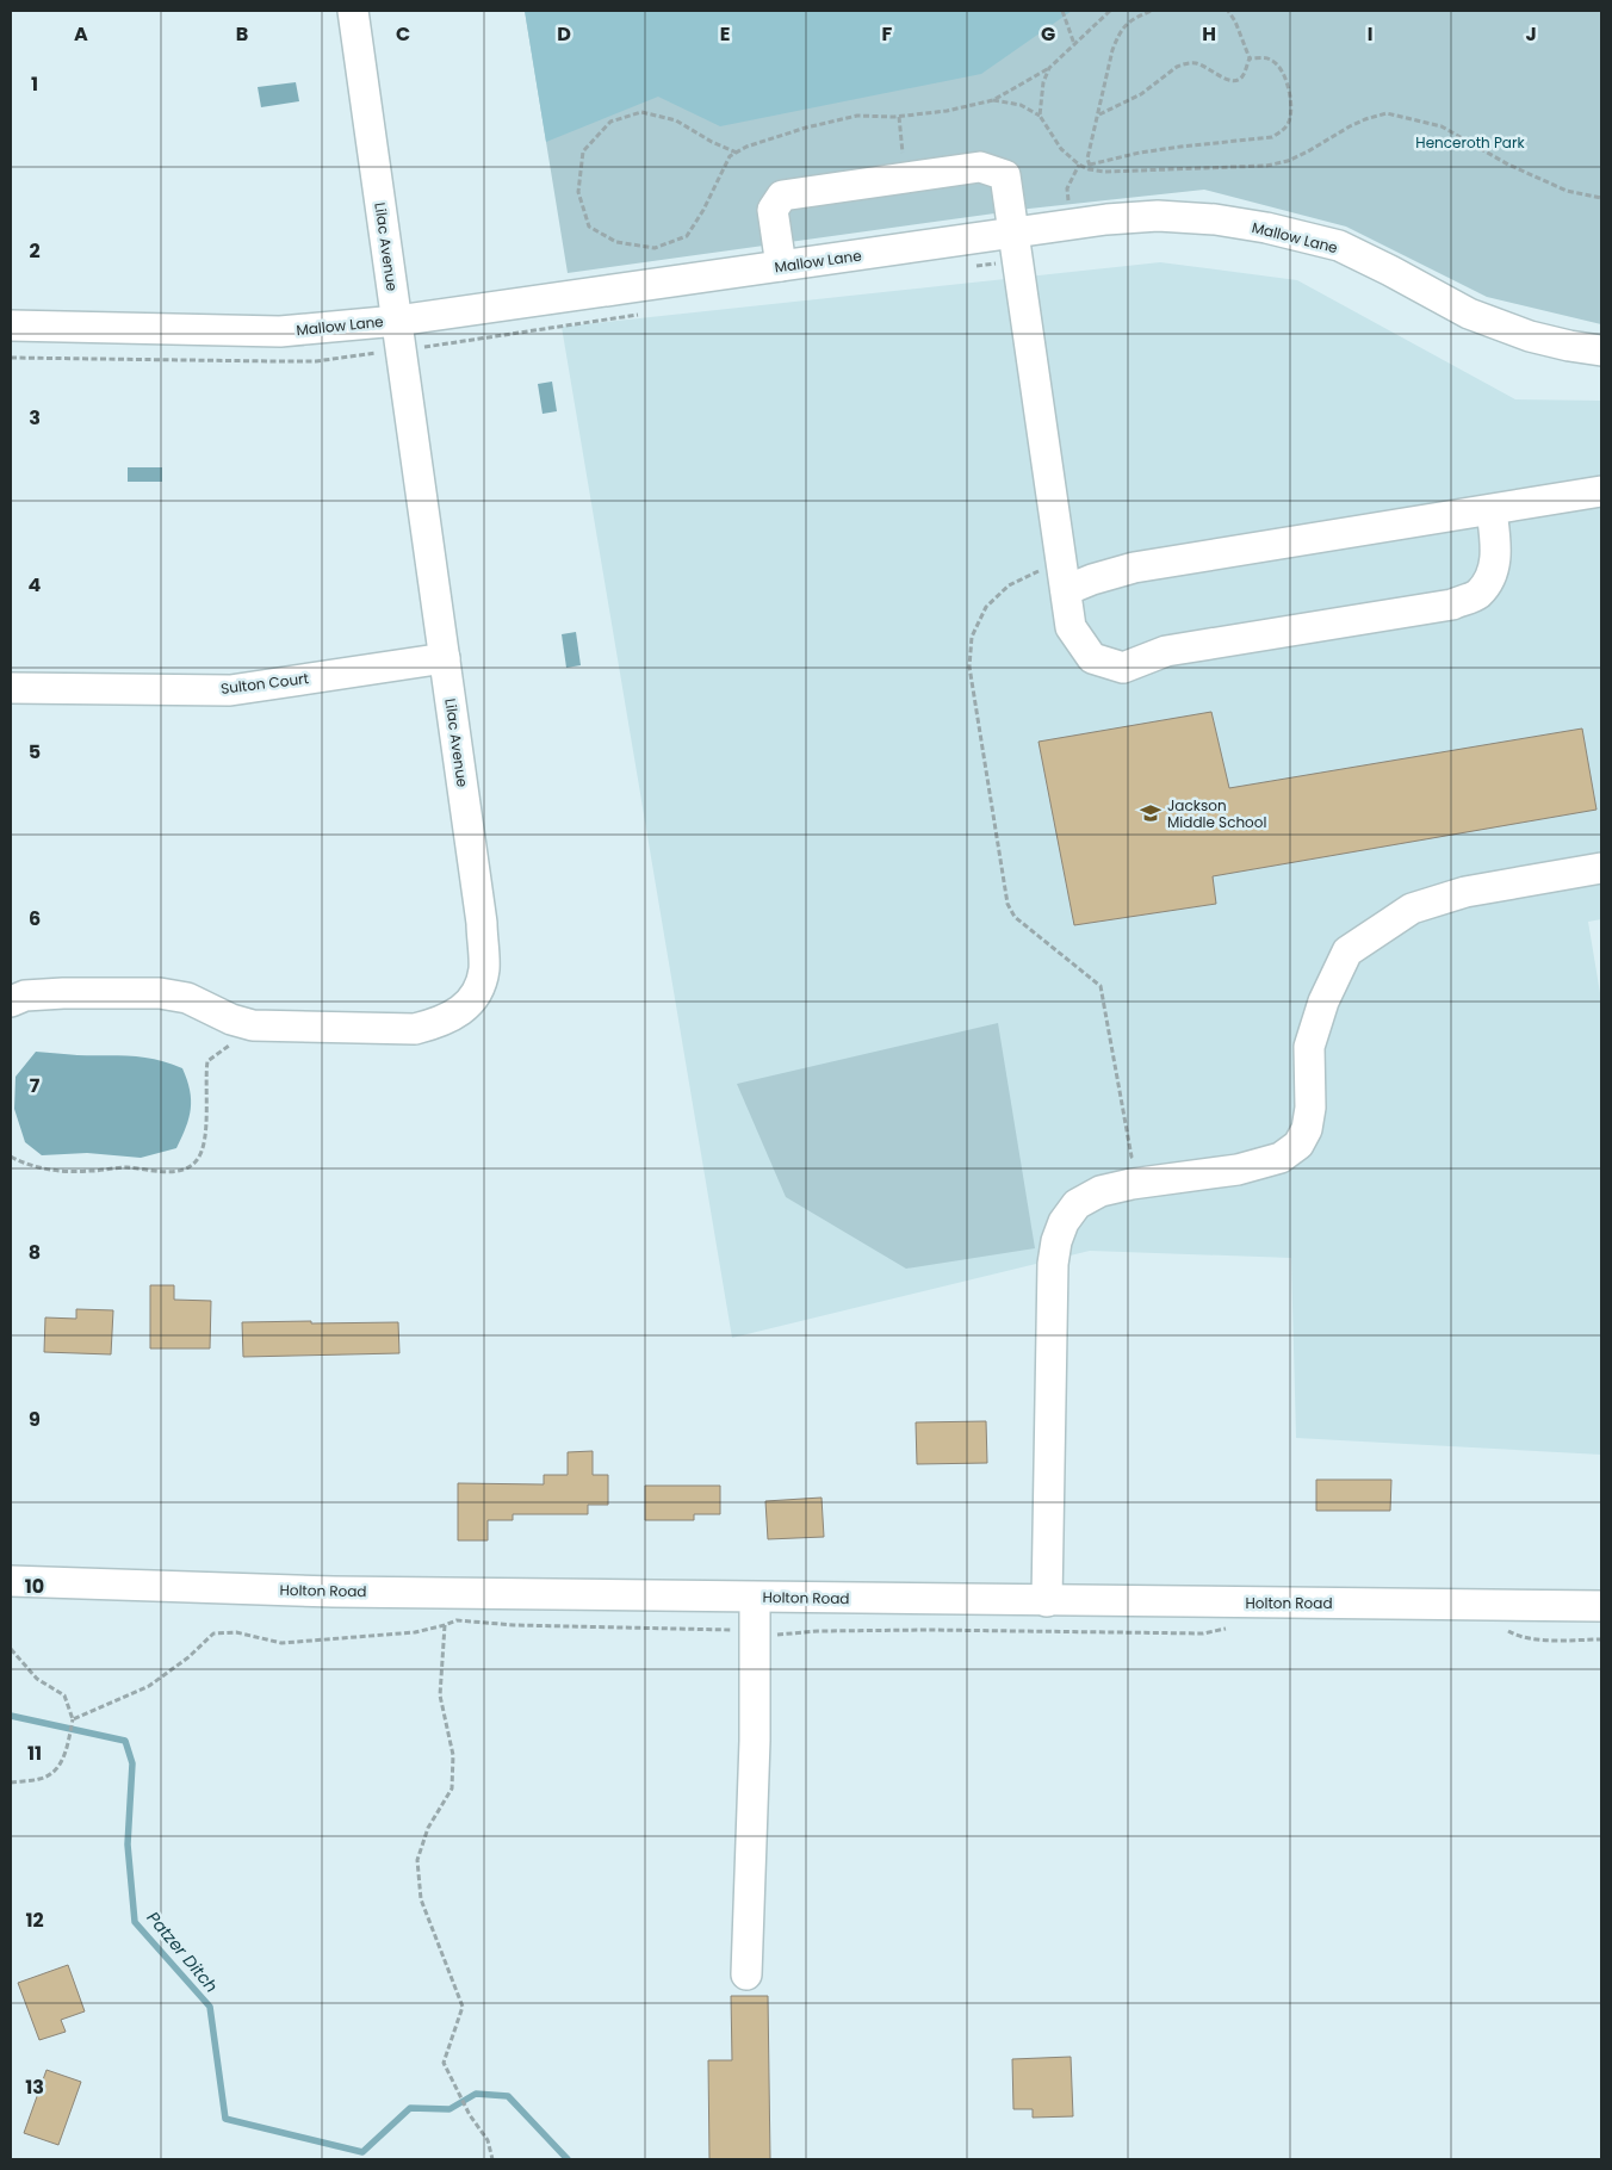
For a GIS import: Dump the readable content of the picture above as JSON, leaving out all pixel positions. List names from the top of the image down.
{
  "streets": {
    "street": [
      "Mallow Lane",
      "Lilac Avenue",
      "Sulton Court",
      "Holton Road"
    ]
  },
  "crossings": [
    ["Mallow Lane", "Lilac Avenue"],
    ["Lilac Avenue", "Sulton Court"]
  ],
  "water": ["Patzer Ditch"],
  "parks": ["Henceroth Park"],
  "places": {
    "school or university": ["Jackson Middle School"]
  },
  "grid": {
    "columns": [
      "A",
      "B",
      "C",
      "D",
      "E",
      "F",
      "G",
      "H",
      "I",
      "J"
    ],
    "rows": [
      "1",
      "2",
      "3",
      "4",
      "5",
      "6",
      "7",
      "8",
      "9",
      "10",
      "11",
      "12",
      "13"
    ]
  }
}
